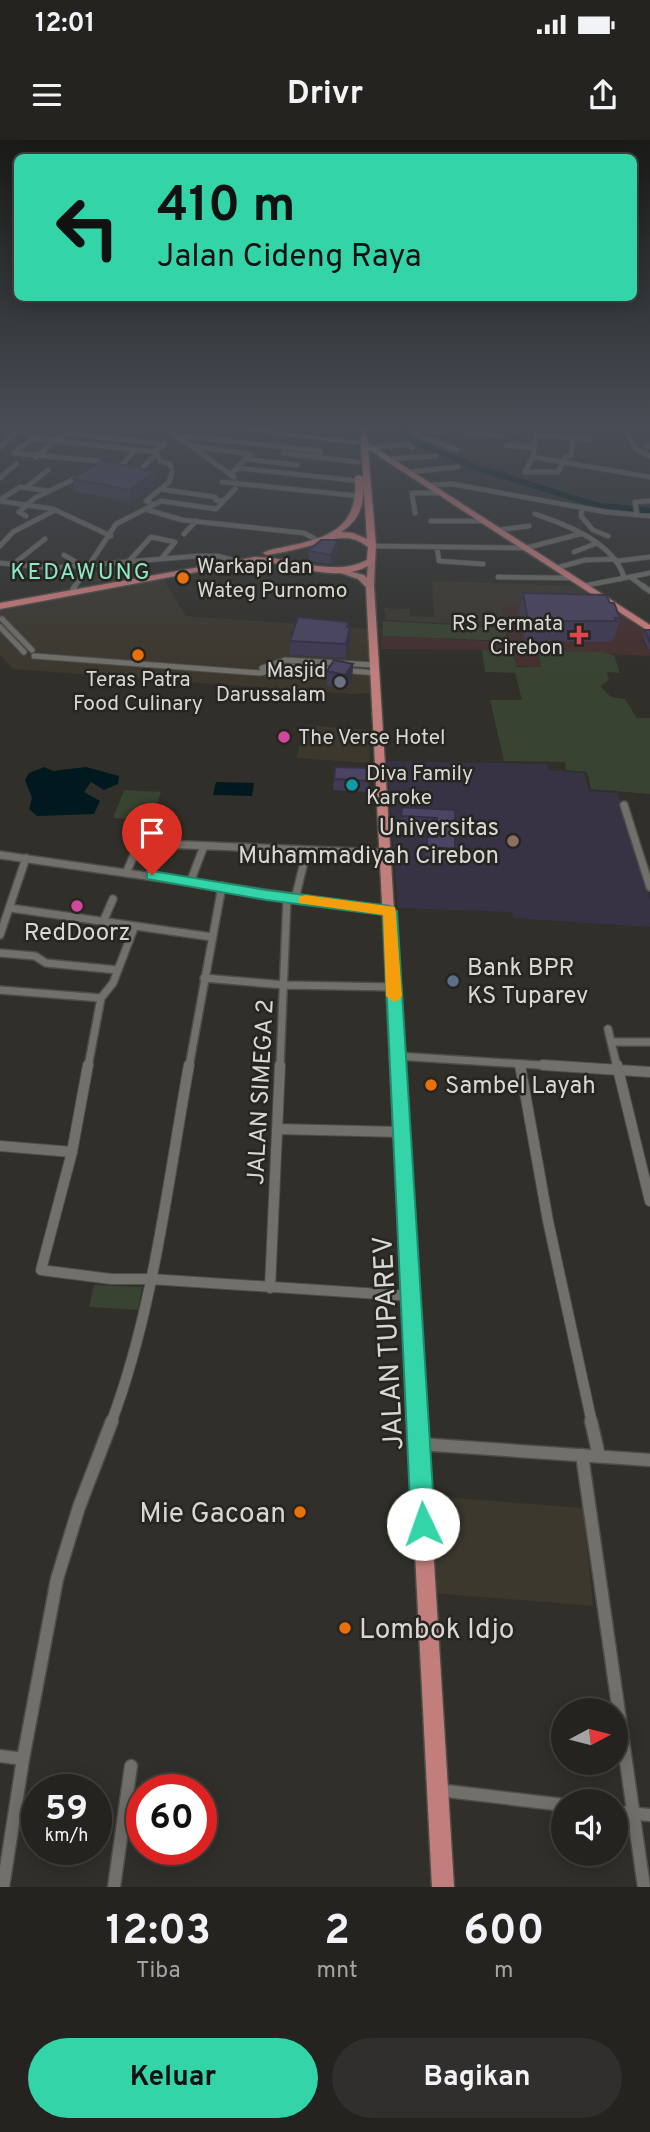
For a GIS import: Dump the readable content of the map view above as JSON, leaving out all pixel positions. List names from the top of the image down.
{
  "streets": {
    "main road": ["JALAN TUPAREV"],
    "street": ["JALAN SIMEGA 2"]
  },
  "districts": ["KEDAWUNG"],
  "places": {
    "other": [
      "Warkapi dan Wateg Purnomo",
      "Teras Patra Food Culinary",
      "Masjid Darussalam",
      "The Verse Hotel",
      "Diva Family Karoke",
      "Universitas Muhammadiyah Cirebon",
      "RedDoorz",
      "Bank BPR KS Tuparev",
      "Sambel Layah",
      "Mie Gacoan",
      "Lombok Idjo"
    ],
    "health": ["RS Permata Cirebon"]
  },
  "north": "right",
  "page": {
    "status": "12:01",
    "header": "Drivr",
    "turn": ["410 m", "Jalan Cideng Raya"],
    "speed": "59 km/h",
    "limit": "60",
    "eta": [
      "12:03",
      "Tiba",
      "2",
      "mnt",
      "600",
      "m"
    ],
    "buttons": ["Keluar", "Bagikan"]
  }
}
